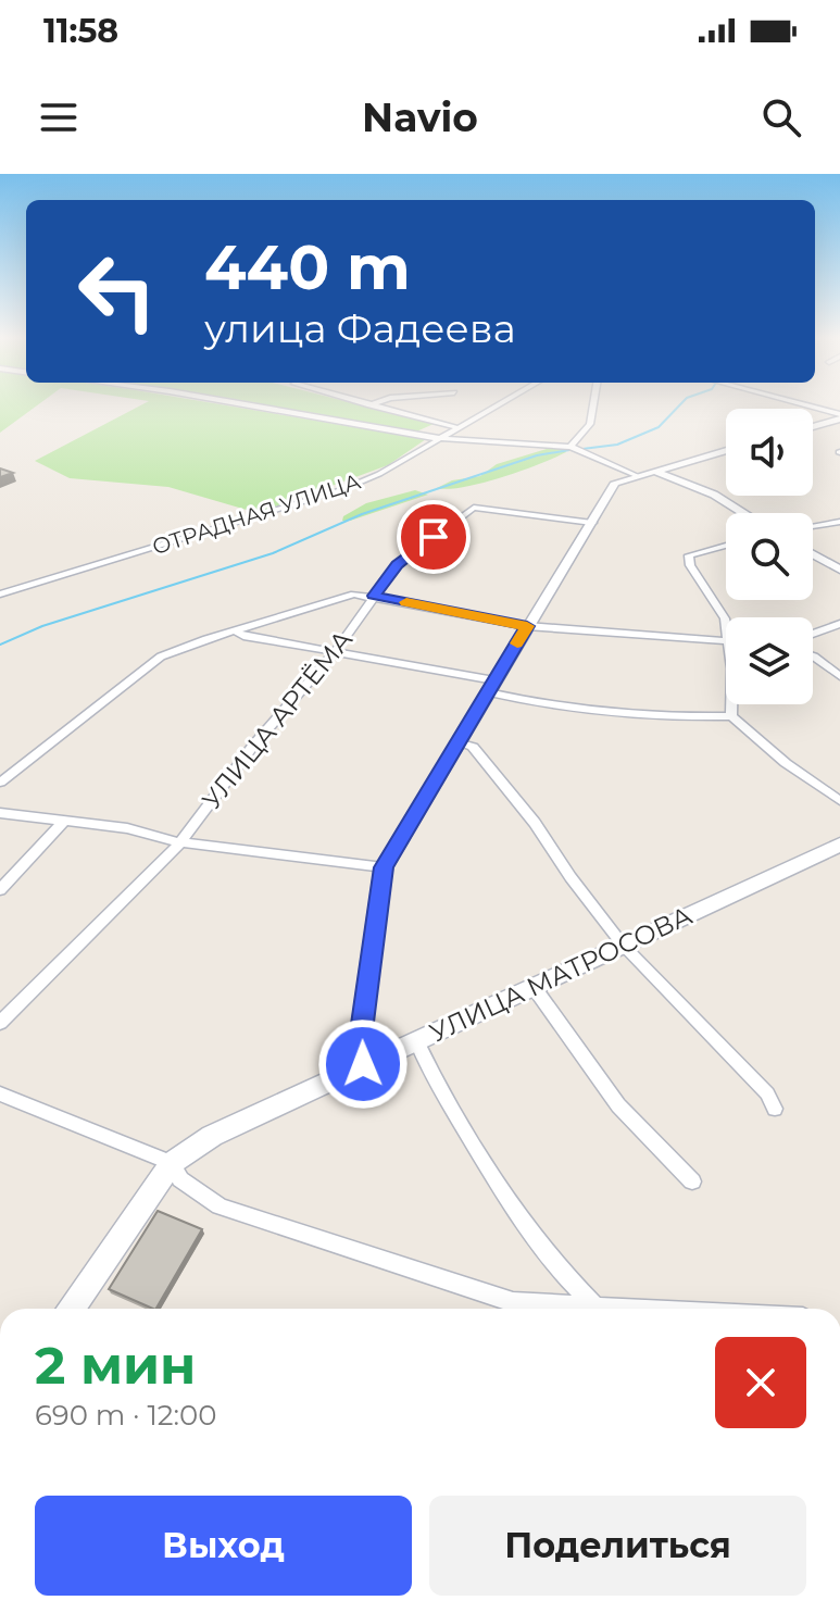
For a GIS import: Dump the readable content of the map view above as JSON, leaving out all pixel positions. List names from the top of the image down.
{
  "streets": {
    "main road": ["УЛИЦА МАТРОСОВА"],
    "street": ["ОТРАДНАЯ УЛИЦА", "УЛИЦА АРТЁМА"]
  },
  "page": {
    "status": "11:58",
    "header": "Navio",
    "turn": ["440 m", "улица Фадеева"],
    "heading": ["2 мин", "690 m · 12:00"],
    "buttons": ["Выход", "Поделиться"]
  }
}
